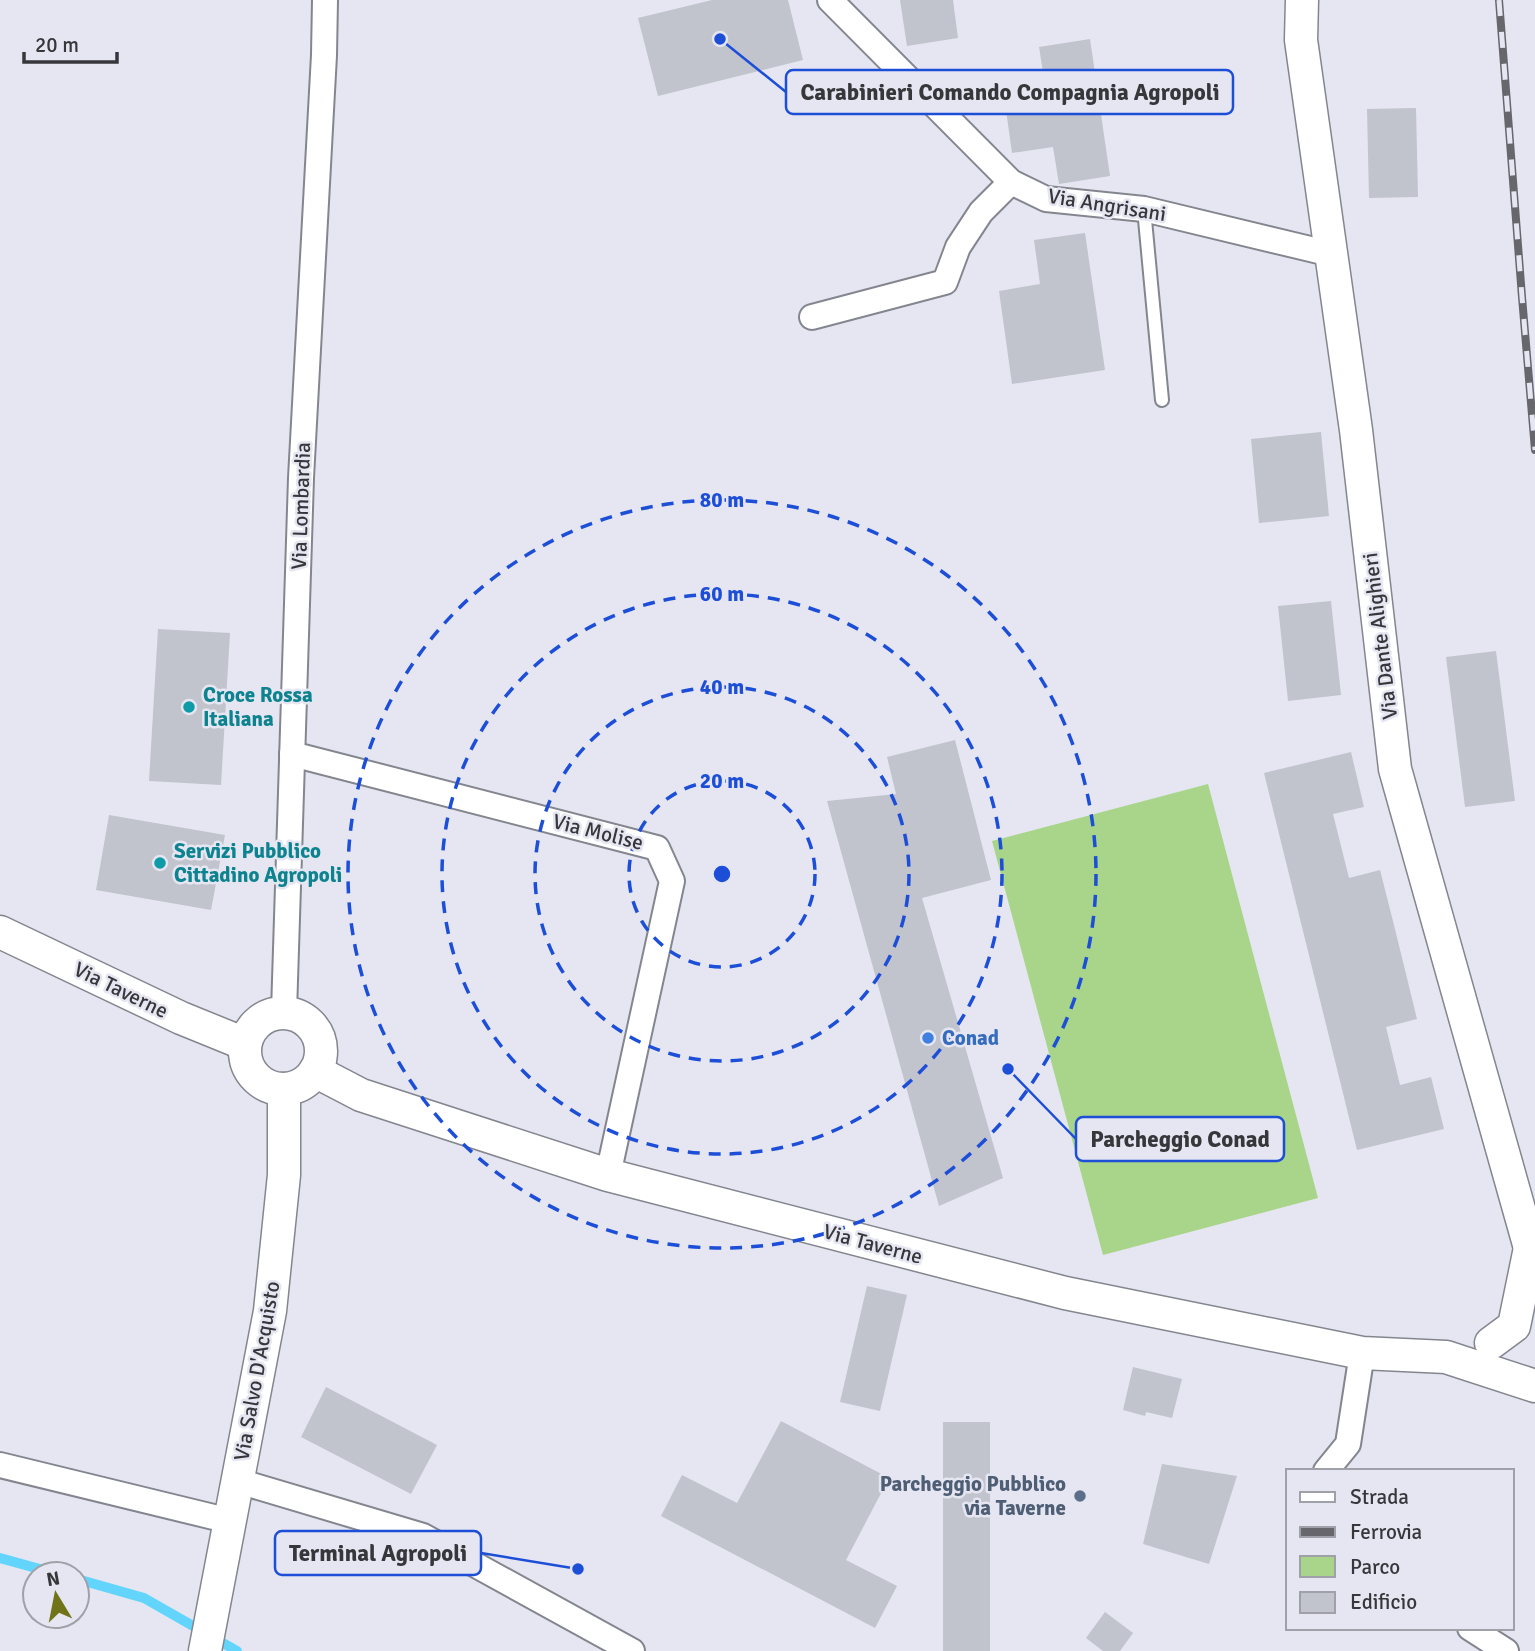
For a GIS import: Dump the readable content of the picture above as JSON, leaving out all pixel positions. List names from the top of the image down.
{
  "streets": {
    "street": [
      "Via Angrisani",
      "Via Lombardia",
      "Via Dante Alighieri",
      "Via Molise",
      "Via Taverne",
      "Via Salvo D'Acquisto"
    ]
  },
  "crossings": [
    ["Via Angrisani", "Via Dante Alighieri"],
    ["Via Lombardia", "Via Molise"],
    ["Via Lombardia", "Via Taverne"],
    ["Via Lombardia", "Via Salvo D'Acquisto"],
    ["Via Dante Alighieri", "Via Taverne"],
    ["Via Molise", "Via Taverne"],
    ["Via Taverne", "Via Salvo D'Acquisto"]
  ],
  "places": [
    "Carabinieri Comando Compagnia Agropoli",
    "Croce Rossa Italiana",
    "Servizi Pubblico Cittadino Agropoli",
    "Conad",
    "Parcheggio Conad",
    "Parcheggio Pubblico via Taverne",
    "Terminal Agropoli"
  ],
  "legend": [
    "Strada",
    "Ferrovia",
    "Parco",
    "Edificio"
  ],
  "scale_bar": "20 m",
  "north": "top",
  "rings": [
    "80 m",
    "60 m",
    "40 m",
    "20 m"
  ]
}
